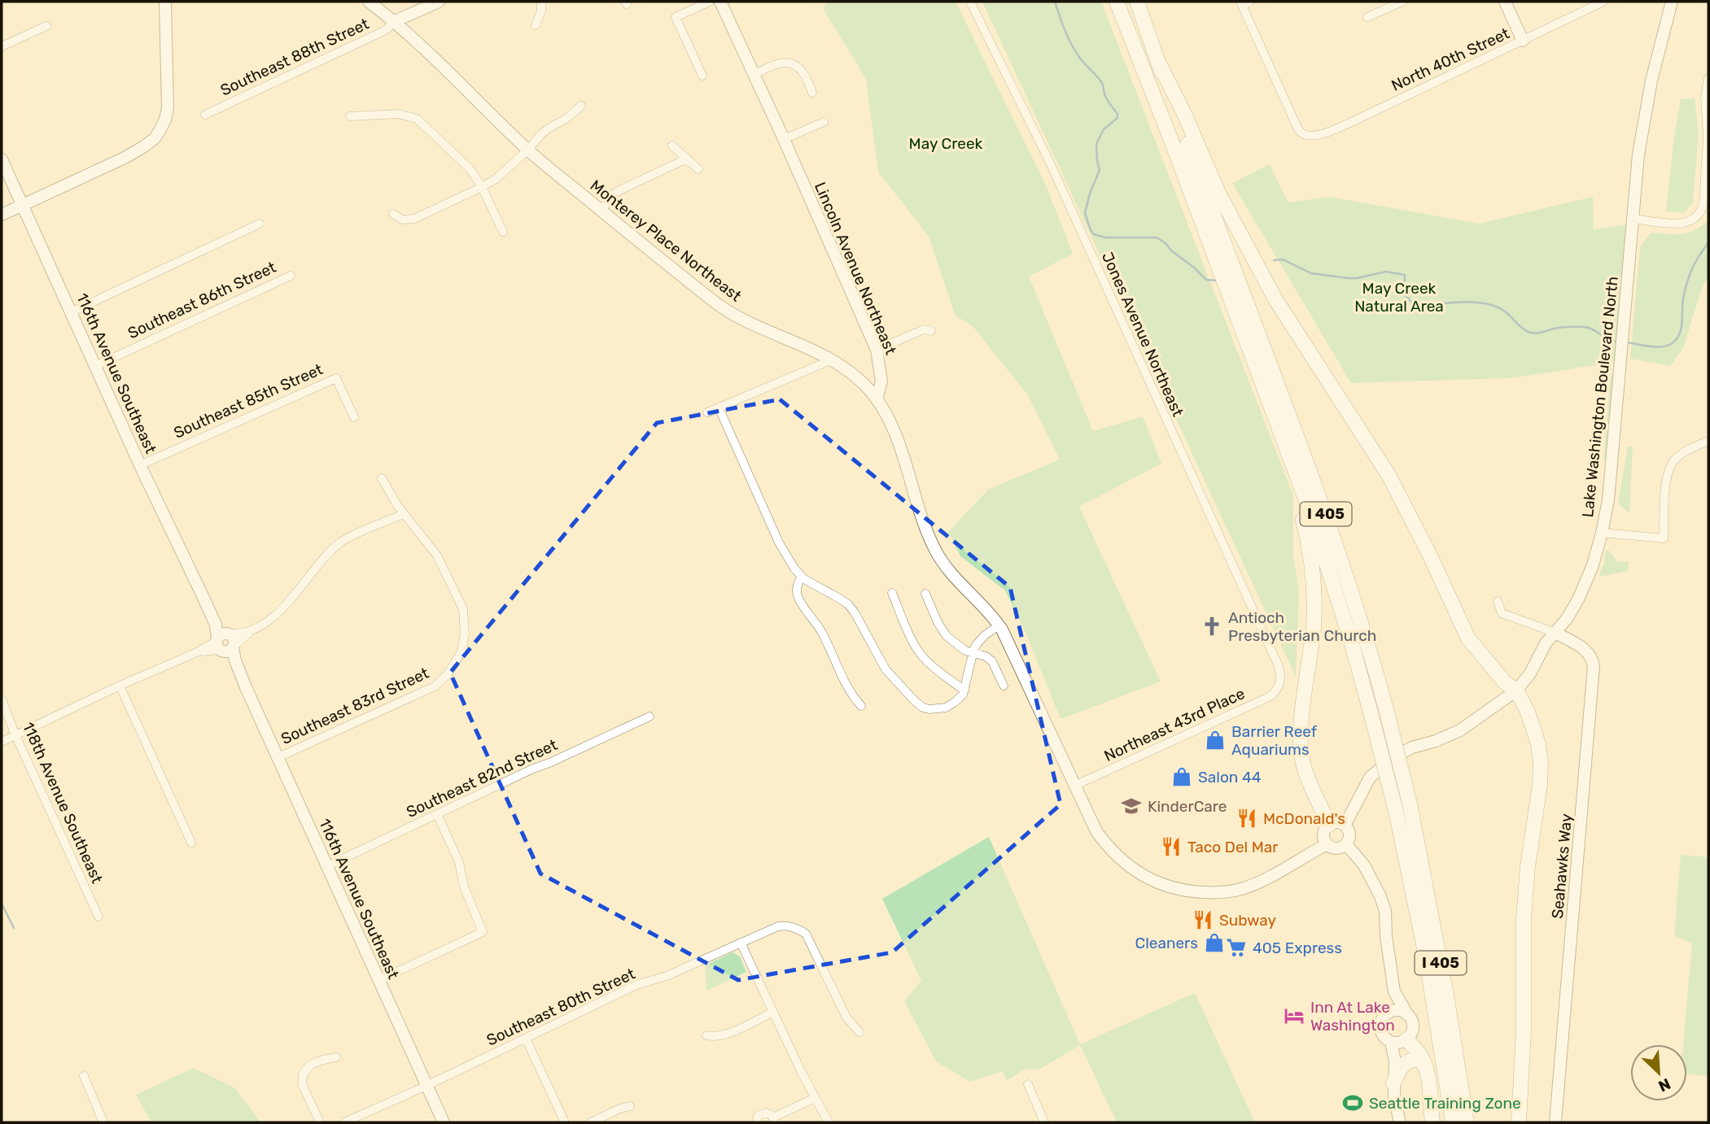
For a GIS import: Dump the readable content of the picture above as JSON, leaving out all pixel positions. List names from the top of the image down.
{
  "streets": {
    "highway": ["I 405"],
    "street": [
      "Southeast 88th Street",
      "North 40th Street",
      "Monterey Place Northeast",
      "Lincoln Avenue Northeast",
      "Southeast 86th Street",
      "Jones Avenue Northeast",
      "116th Avenue Southeast",
      "Lake Washington Boulevard North",
      "Southeast 85th Street",
      "Southeast 83rd Street",
      "Northeast 43rd Place",
      "Southeast 82nd Street",
      "118th Avenue Southeast",
      "Seahawks Way",
      "Southeast 80th Street"
    ]
  },
  "crossings": [
    ["Southeast 88th Street", "Monterey Place Northeast"],
    ["Monterey Place Northeast", "Lincoln Avenue Northeast"],
    ["Southeast 86th Street", "116th Avenue Southeast"],
    ["Jones Avenue Northeast", "Northeast 43rd Place"],
    ["116th Avenue Southeast", "Southeast 85th Street"],
    ["116th Avenue Southeast", "Southeast 83rd Street"],
    ["116th Avenue Southeast", "Southeast 82nd Street"],
    ["116th Avenue Southeast", "Southeast 80th Street"],
    ["Lake Washington Boulevard North", "Seahawks Way"]
  ],
  "parks": ["May Creek", "May Creek Natural Area"],
  "places": {
    "church": ["Antioch Presbyterian Church"],
    "shop": ["Barrier Reef Aquariums", "Salon 44", "Cleaners"],
    "school or university": ["KinderCare"],
    "restaurant": ["McDonald's", "Taco Del Mar", "Subway"],
    "supermarket": ["405 Express"],
    "hotel": ["Inn At Lake Washington"],
    "sports": ["Seattle Training Zone"]
  },
  "north": "bottom right"
}
